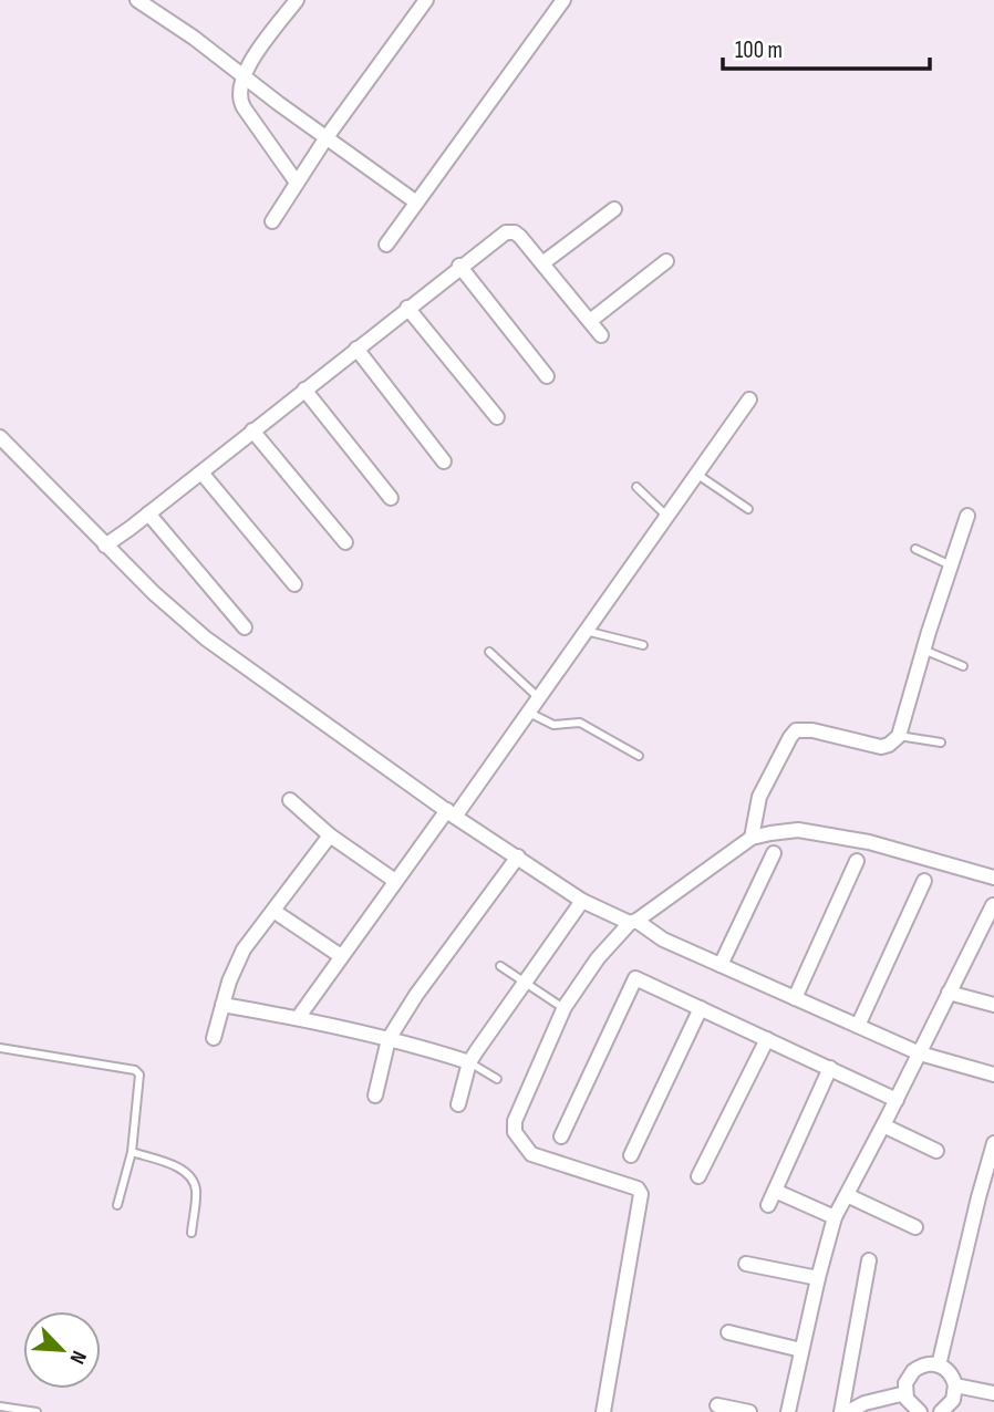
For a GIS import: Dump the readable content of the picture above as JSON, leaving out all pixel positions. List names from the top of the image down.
{
  "scale_bar": "100 m",
  "north": "bottom right"
}
